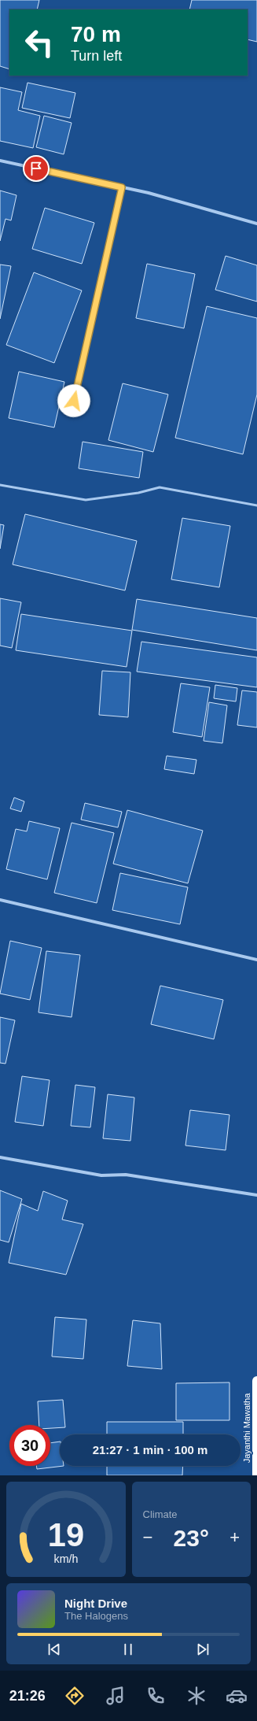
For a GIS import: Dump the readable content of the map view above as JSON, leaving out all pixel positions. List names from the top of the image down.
{
  "streets": {
    "highway": ["Jayanthi Mawatha"]
  },
  "page": {
    "turn": ["70 m", "Turn left"],
    "limit": "30",
    "trip": "21:27 · 1 min · 100 m",
    "tile": "Climate",
    "heat": ["−", "23°", "+"],
    "song": ["Night Drive", "The Halogens"],
    "tabs": "21:26",
    "gauge": ["19", "km/h"]
  }
}
